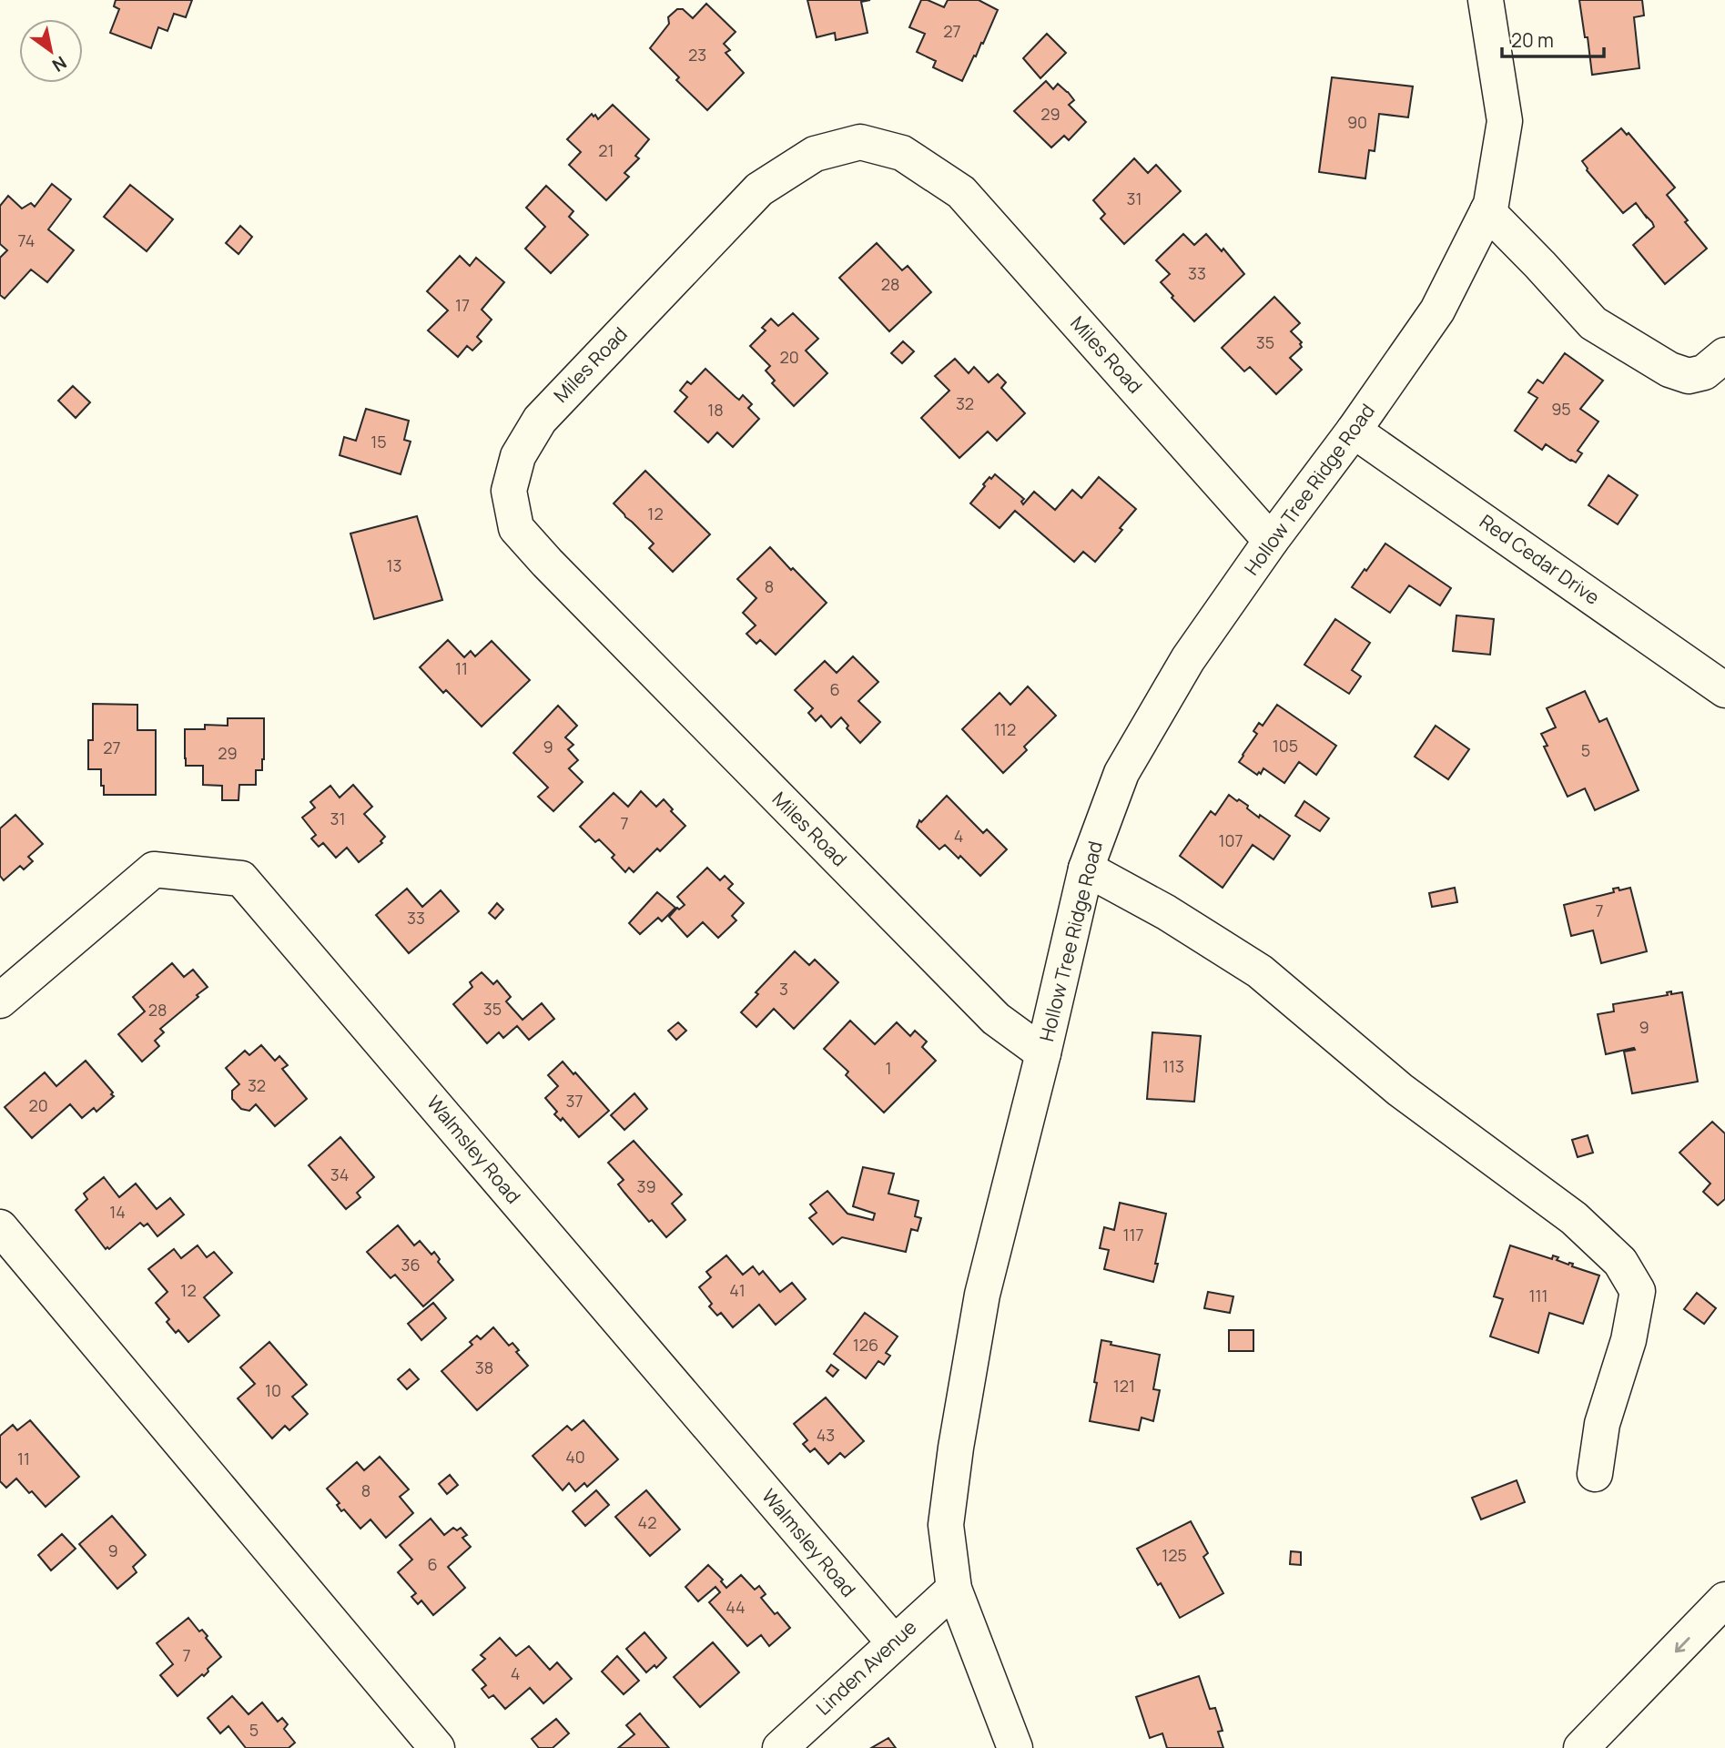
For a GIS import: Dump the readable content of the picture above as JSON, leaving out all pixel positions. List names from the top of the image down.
{
  "streets": {
    "main road": [
      "Miles Road",
      "Hollow Tree Ridge Road",
      "Red Cedar Drive",
      "Walmsley Road",
      "Linden Avenue"
    ]
  },
  "crossings": [
    ["Miles Road", "Hollow Tree Ridge Road"],
    ["Hollow Tree Ridge Road", "Red Cedar Drive"],
    ["Hollow Tree Ridge Road", "Linden Avenue"],
    ["Walmsley Road", "Linden Avenue"]
  ],
  "house_numbers": [
    "27",
    "23",
    "29",
    "90",
    "21",
    "31",
    "74",
    "33",
    "28",
    "17",
    "35",
    "20",
    "32",
    "95",
    "18",
    "15",
    "12",
    "13",
    "8",
    "11",
    "6",
    "112",
    "105",
    "9",
    "27",
    "5",
    "29",
    "31",
    "7",
    "4",
    "107",
    "7",
    "33",
    "3",
    "35",
    "28",
    "9",
    "113",
    "1",
    "32",
    "37",
    "20",
    "34",
    "39",
    "14",
    "117",
    "36",
    "12",
    "41",
    "111",
    "126",
    "38",
    "121",
    "10",
    "43",
    "40",
    "11",
    "8",
    "42",
    "9",
    "125",
    "6",
    "44",
    "7",
    "4",
    "5"
  ],
  "scale_bar": "20 m",
  "north": "bottom right"
}
